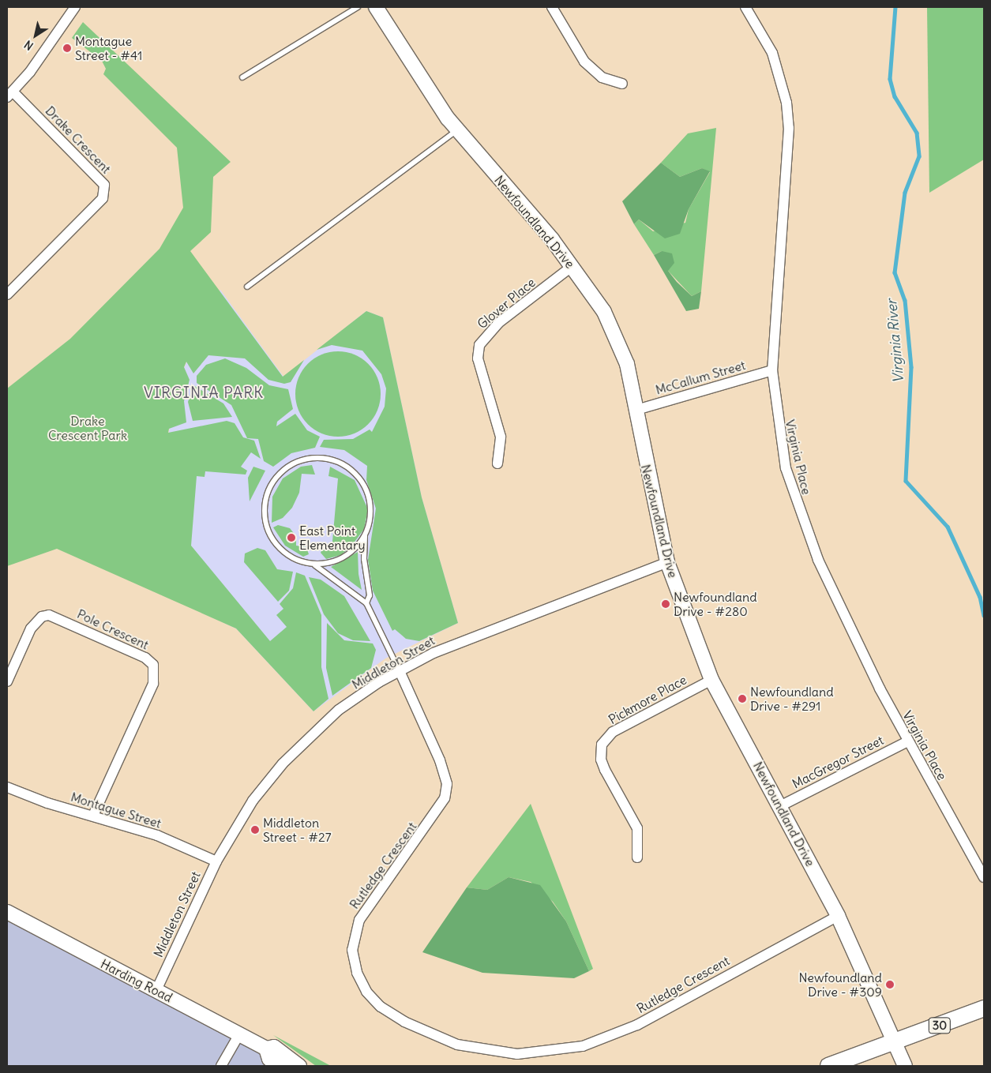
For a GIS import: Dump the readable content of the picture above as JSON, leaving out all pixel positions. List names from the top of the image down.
{
  "streets": {
    "main road": ["30"],
    "street": [
      "Drake Crescent",
      "Newfoundland Drive",
      "Glover Place",
      "McCallum Street",
      "Virginia Place",
      "Pole Crescent",
      "Middleton Street",
      "Pickmore Place",
      "MacGregor Street",
      "Montague Street",
      "Rutledge Crescent",
      "Harding Road"
    ]
  },
  "crossings": [
    ["Newfoundland Drive", "Glover Place"],
    ["Newfoundland Drive", "McCallum Street"],
    ["Newfoundland Drive", "Middleton Street"],
    ["Newfoundland Drive", "Pickmore Place"],
    ["Newfoundland Drive", "MacGregor Street"],
    ["Newfoundland Drive", "Rutledge Crescent"],
    ["Newfoundland Drive", "30"],
    ["McCallum Street", "Virginia Place"],
    ["Virginia Place", "MacGregor Street"],
    ["Pole Crescent", "Montague Street"],
    ["Middleton Street", "Montague Street"],
    ["Middleton Street", "Rutledge Crescent"],
    ["Middleton Street", "Harding Road"]
  ],
  "districts": ["VIRGINIA PARK"],
  "water": ["Virginia River"],
  "parks": ["Drake Crescent Park"],
  "places": [
    "Montague Street - #41",
    "East Point Elementary",
    "Newfoundland Drive - #280",
    "Newfoundland Drive - #291",
    "Middleton Street - #27",
    "Newfoundland Drive - #309"
  ],
  "north": "bottom left"
}
